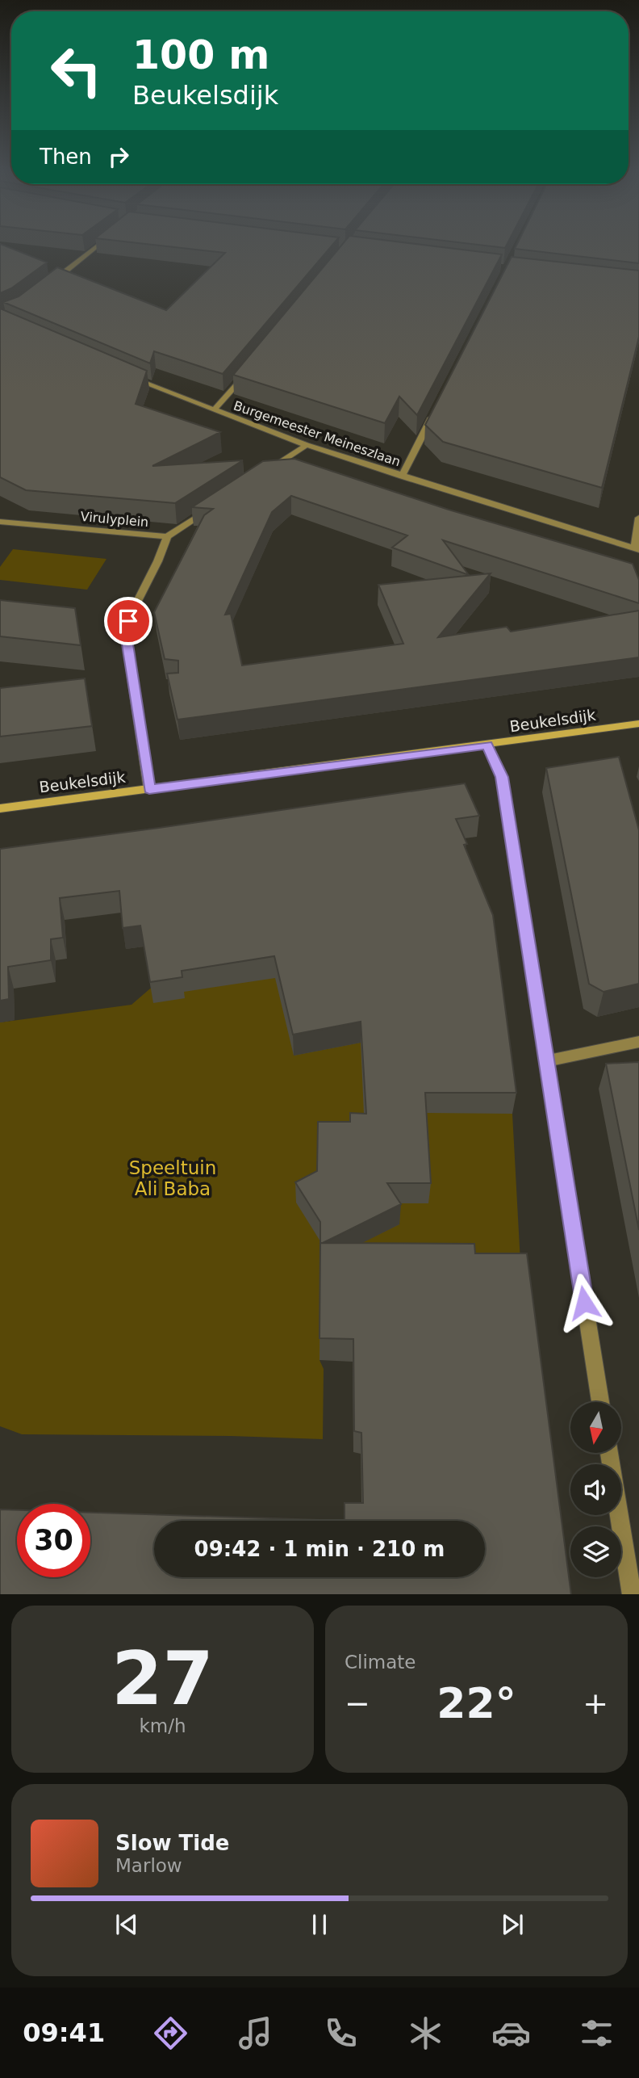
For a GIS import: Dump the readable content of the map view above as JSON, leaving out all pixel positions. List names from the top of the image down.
{
  "streets": {
    "main road": ["Beukelsdijk"],
    "street": ["Burgemeester Meineszlaan", "Virulyplein"]
  },
  "crossings": [
    ["Virulyplein", "Beukelsdijk"]
  ],
  "parks": ["Speeltuin Ali Baba"],
  "north": "bottom",
  "page": {
    "turn": ["100 m", "Beukelsdijk"],
    "then": "Then",
    "limit": "30",
    "trip": "09:42 · 1 min · 210 m",
    "tile": [
      ["27", "km/h"],
      "Climate"
    ],
    "heat": ["−", "22°", "+"],
    "song": ["Slow Tide", "Marlow"],
    "tabs": "09:41"
  }
}
